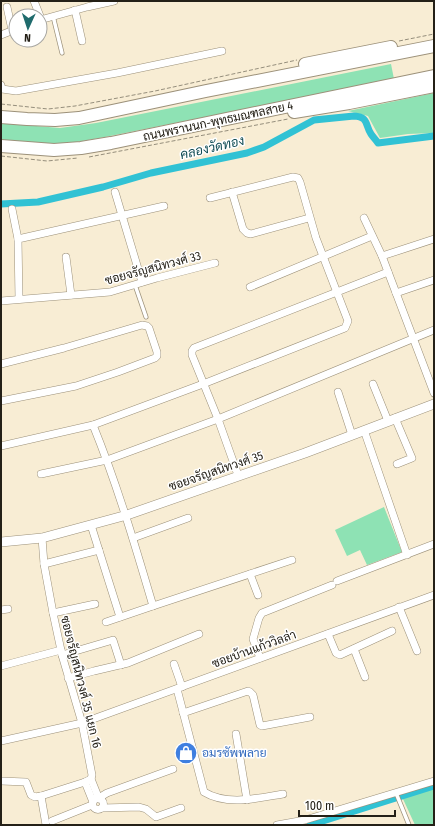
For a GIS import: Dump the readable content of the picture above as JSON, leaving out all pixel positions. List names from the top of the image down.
{
  "streets": {
    "main road": ["ถนนพรานนก-พุทธมณฑลสาย 4"],
    "street": [
      "ซอยจรัญสนิทวงศ์ 33",
      "ซอยจรัญสนิทวงศ์ 35",
      "ซอยบ้านแก้ววิลล่า",
      "ซอยจรัญสนิทวงศ์ 35 แยก 16"
    ]
  },
  "crossings": [
    ["ซอยจรัญสนิทวงศ์ 35", "ซอยจรัญสนิทวงศ์ 35 แยก 16"],
    ["ซอยบ้านแก้ววิลล่า", "ซอยจรัญสนิทวงศ์ 35 แยก 16"]
  ],
  "water": ["คลองวัดทอง"],
  "places": {
    "shop": ["อมรซัพพลาย"]
  },
  "scale_bar": "100 m",
  "north": "bottom"
}
